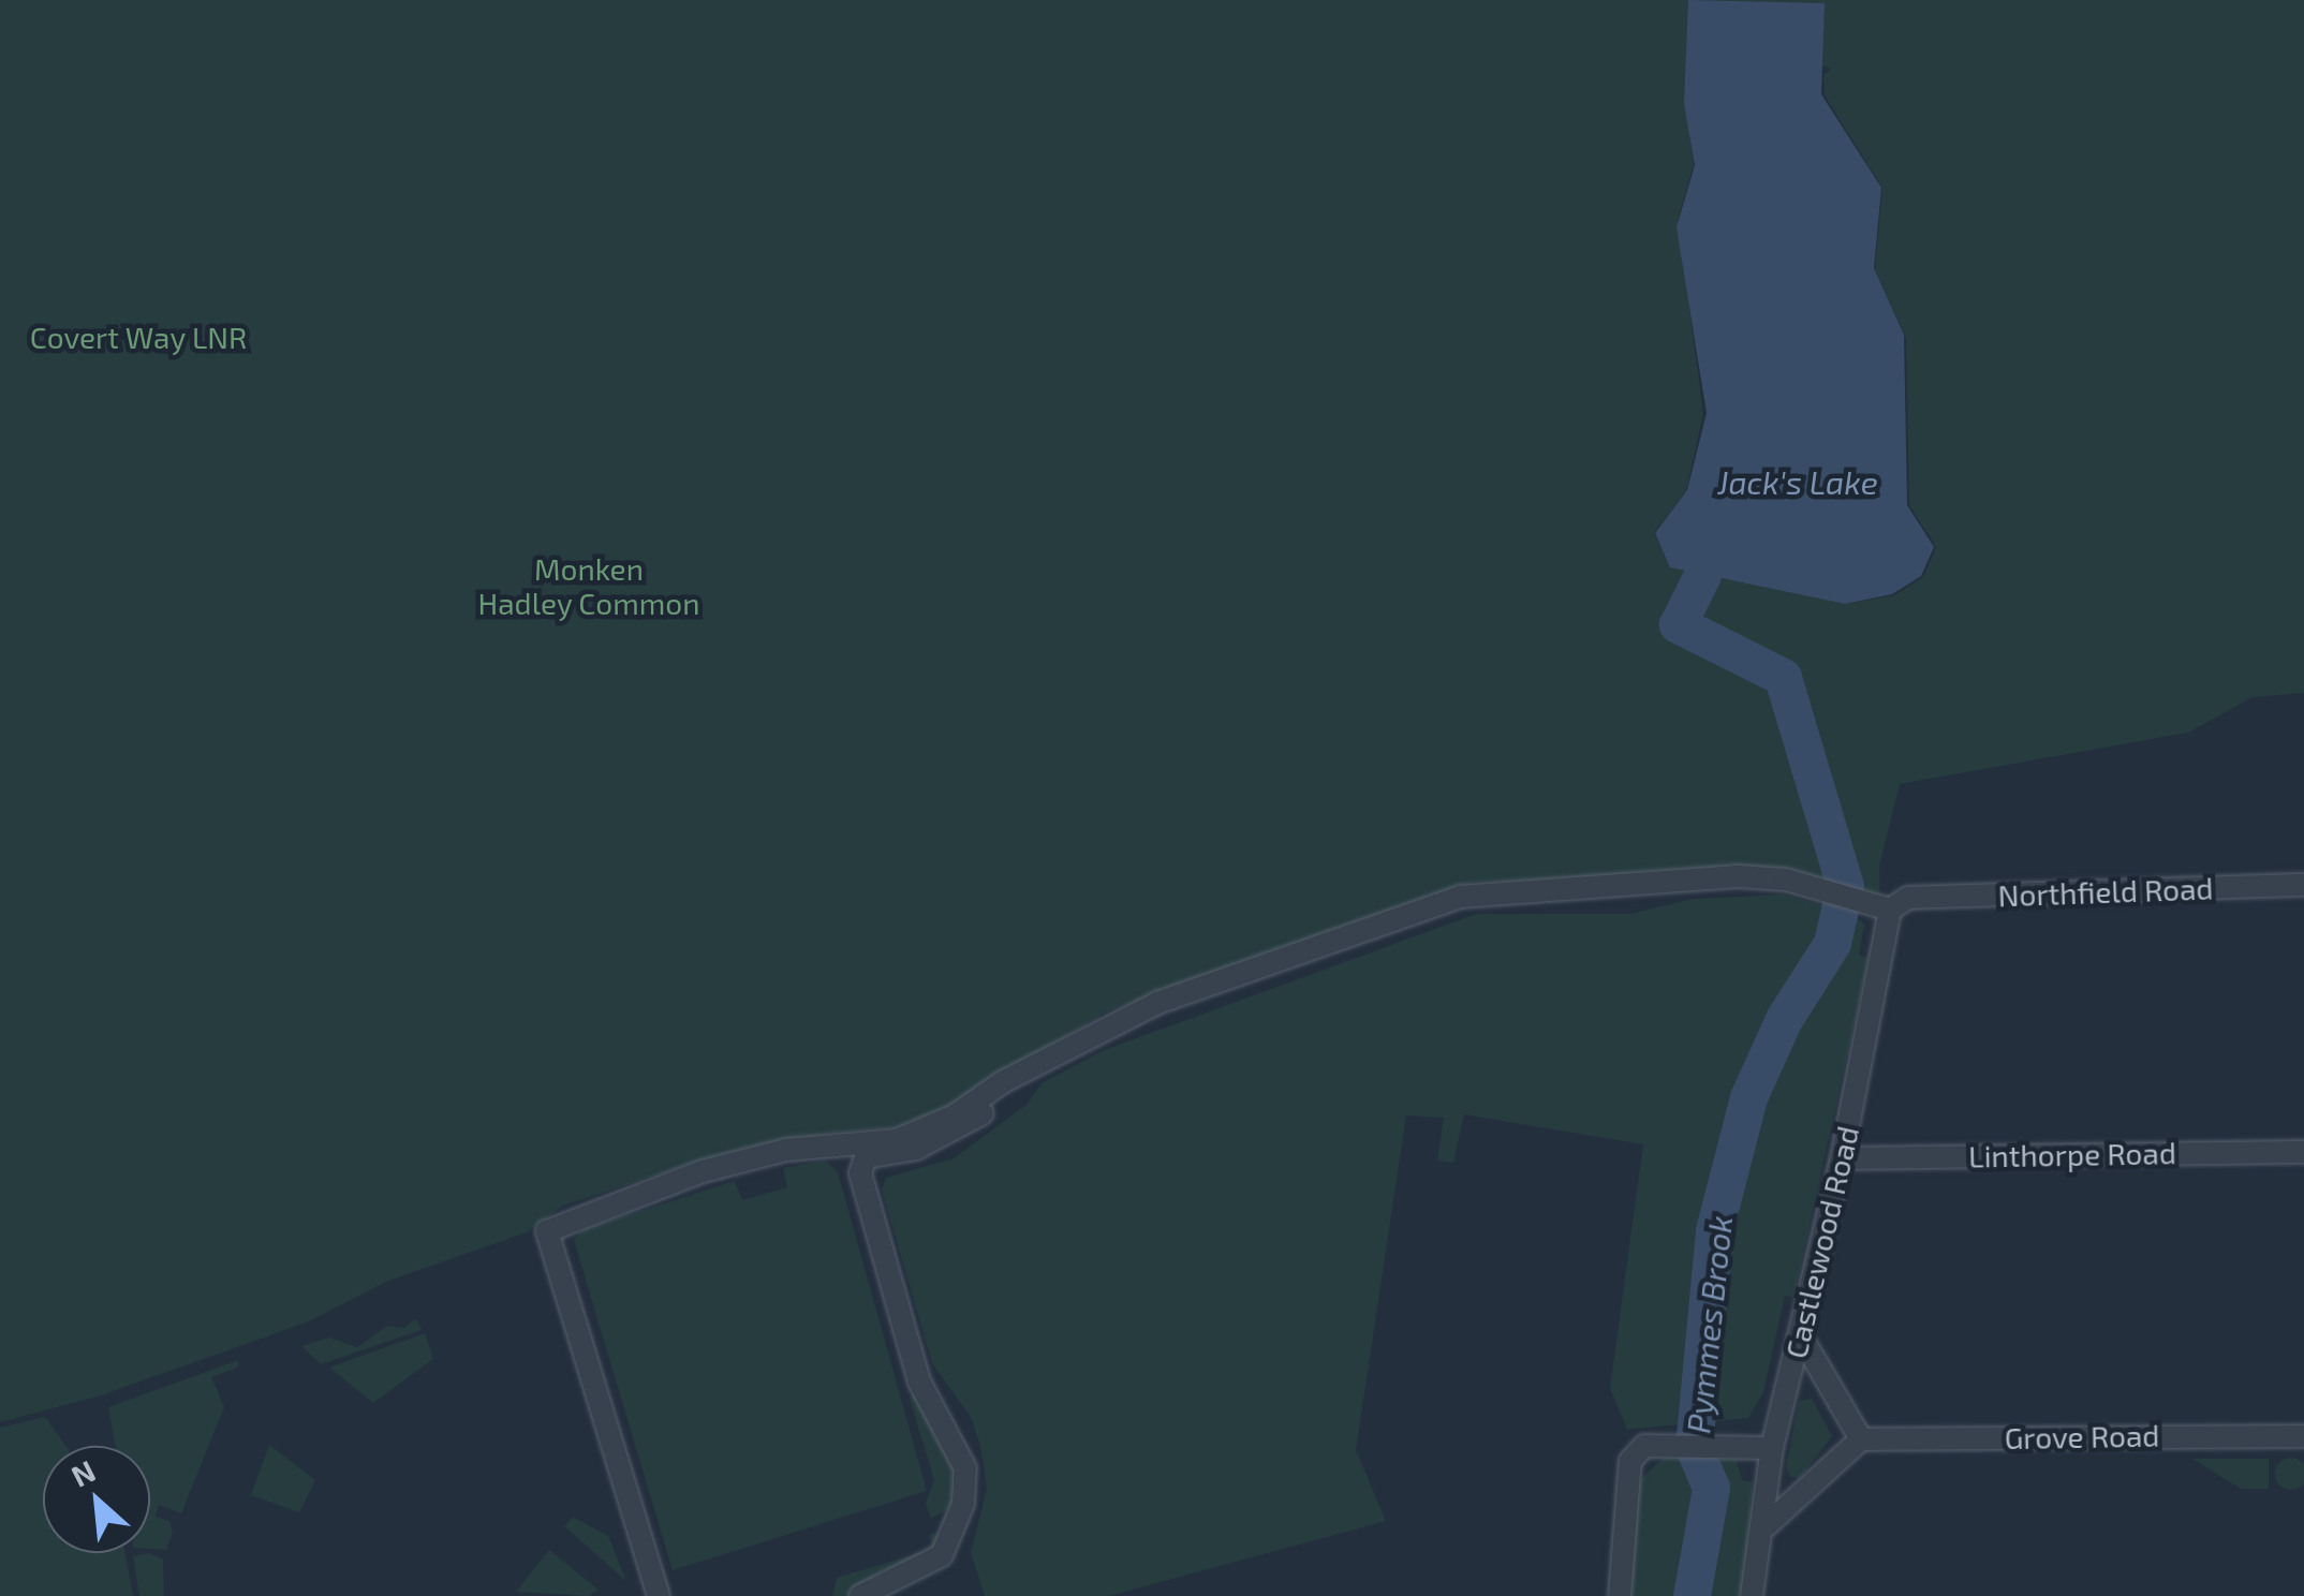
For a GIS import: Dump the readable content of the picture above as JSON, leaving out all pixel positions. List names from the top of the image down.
{
  "streets": {
    "street": [
      "Northfield Road",
      "Linthorpe Road",
      "Castlewood Road",
      "Grove Road"
    ]
  },
  "crossings": [
    ["Northfield Road", "Castlewood Road"],
    ["Linthorpe Road", "Castlewood Road"]
  ],
  "water": ["Jack's Lake", "Pymmes Brook"],
  "parks": ["Covert Way LNR", "Monken Hadley Common"],
  "north": "top left"
}
